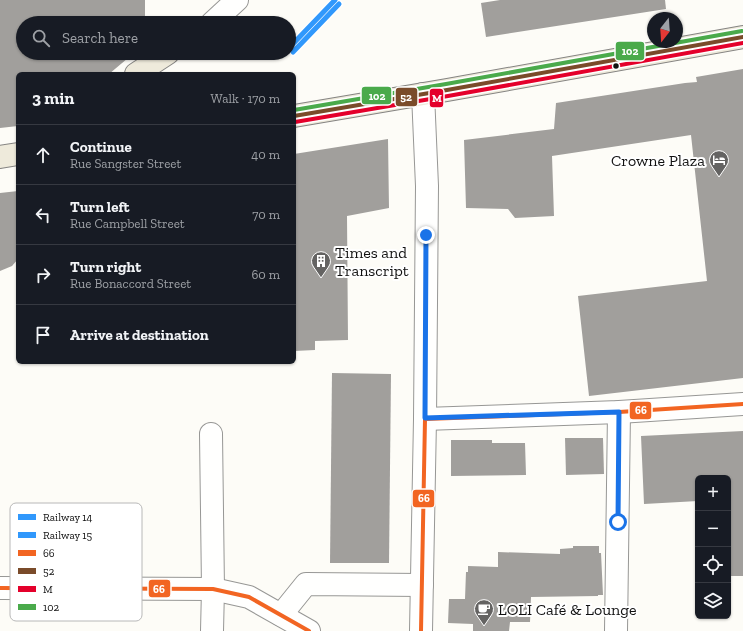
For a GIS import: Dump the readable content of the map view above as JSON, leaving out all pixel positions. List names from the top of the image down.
{
  "places": {
    "hotel": ["Crowne Plaza"],
    "building": ["Times and Transcript"],
    "cafe": ["LOLI Café & Lounge"]
  },
  "lines": [
    "rail line 14",
    "rail line 15",
    "transit line 102",
    "transit line 52",
    "transit line M",
    "transit line 66"
  ],
  "legend": [
    "Railway 14",
    "Railway 15",
    "66",
    "52",
    "M",
    "102"
  ],
  "north": "bottom",
  "page": {
    "search": "Search here",
    "heading": ["3 min", "Walk · 170 m"],
    "list": [
      ["Continue", "Rue Sangster Street", "40 m"],
      ["Turn left", "Rue Campbell Street", "70 m"],
      ["Turn right", "Rue Bonaccord Street", "60 m"],
      "Arrive at destination"
    ],
    "map_buttons": ["+", "−"]
  }
}
